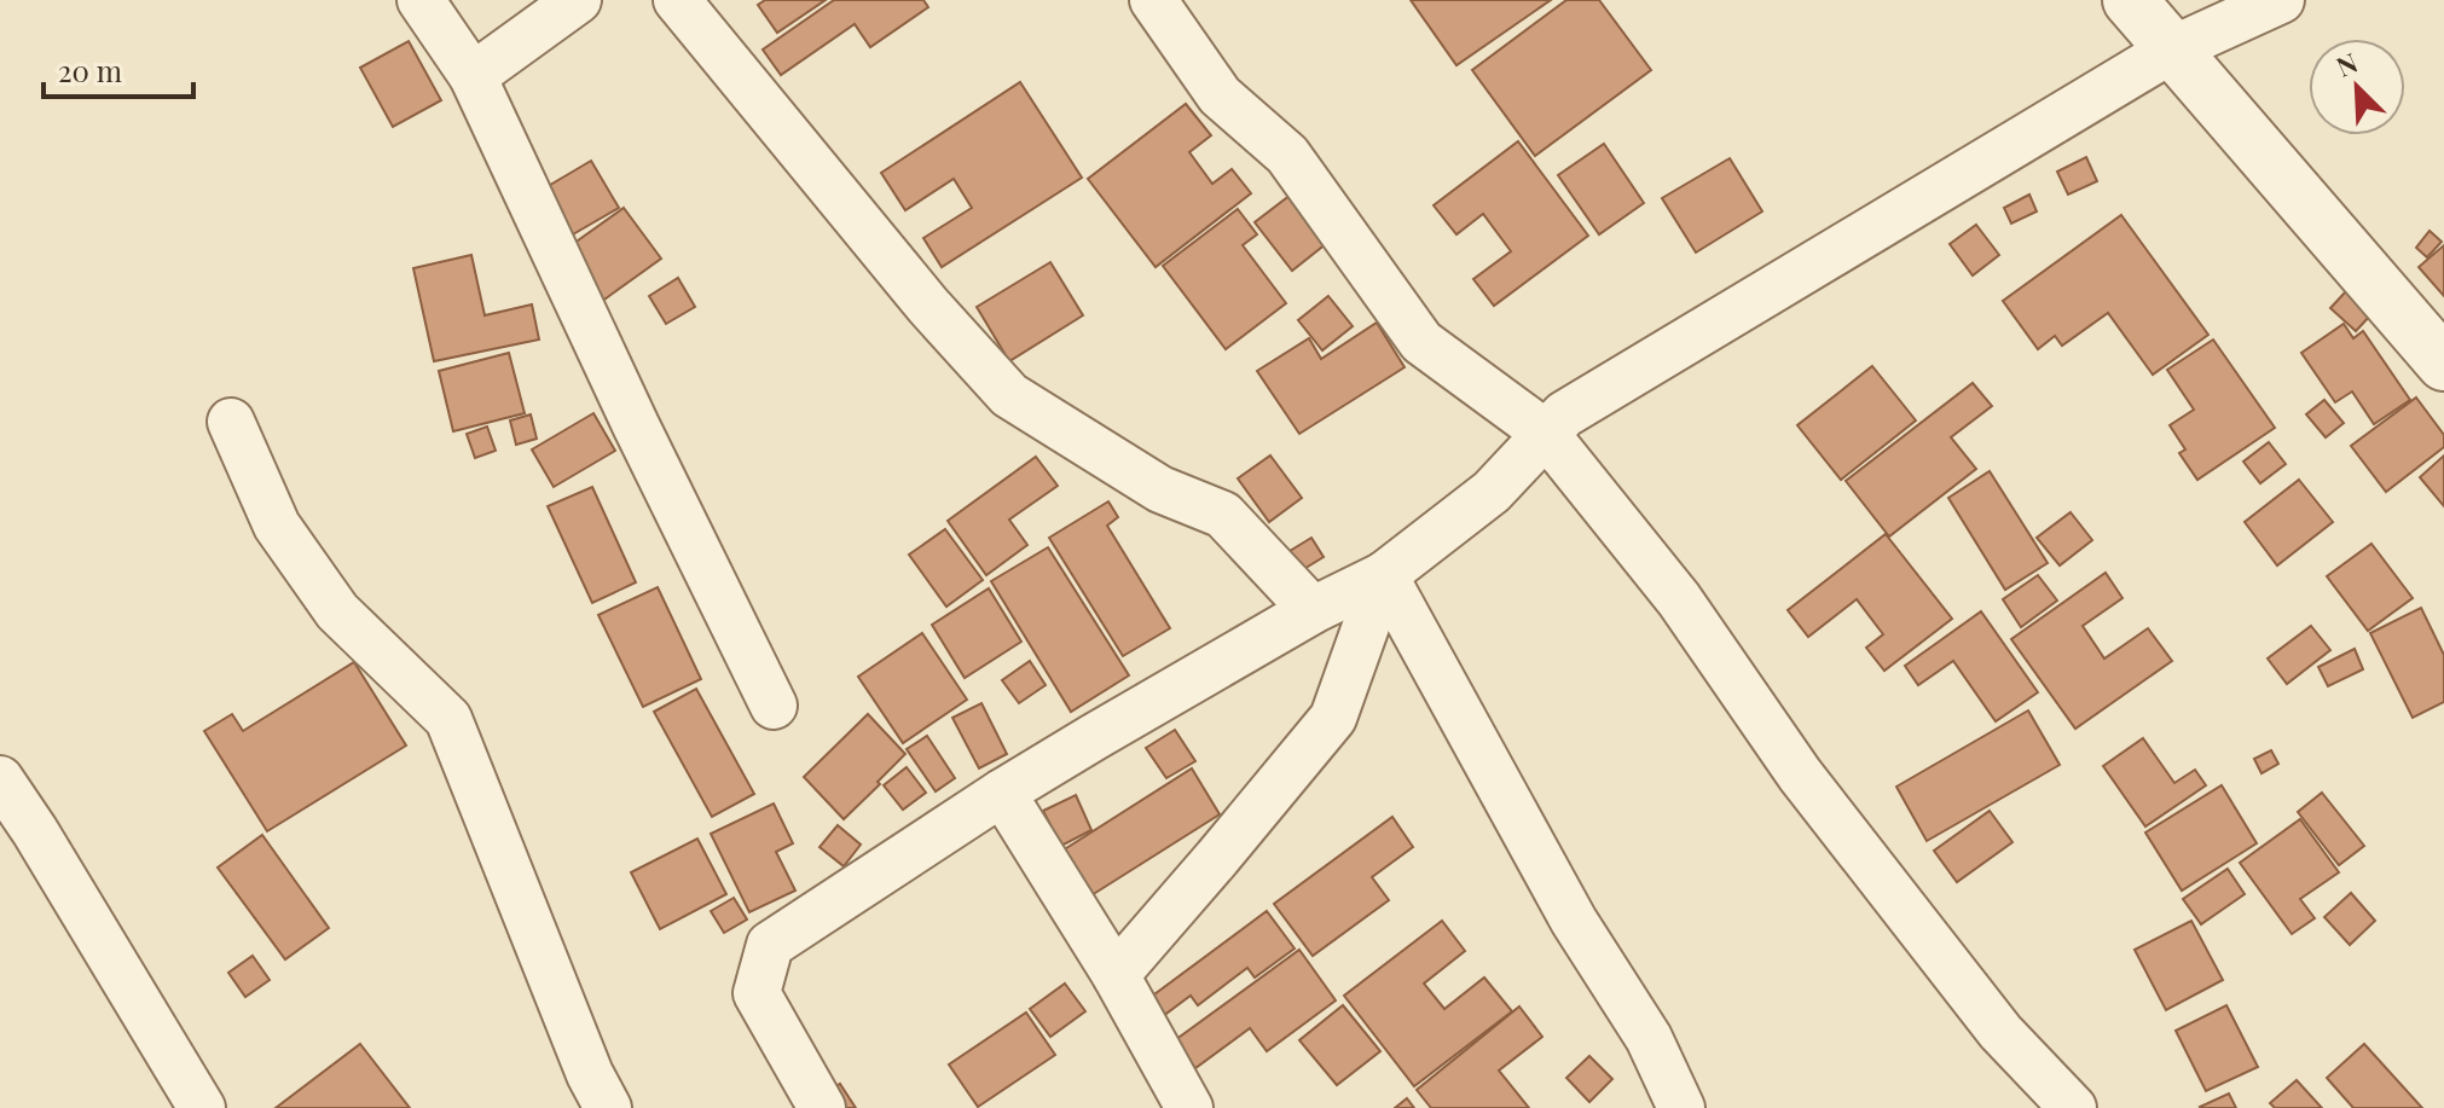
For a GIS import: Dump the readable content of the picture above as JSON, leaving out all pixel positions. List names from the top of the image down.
{
  "scale_bar": "20 m",
  "north": "top left"
}
